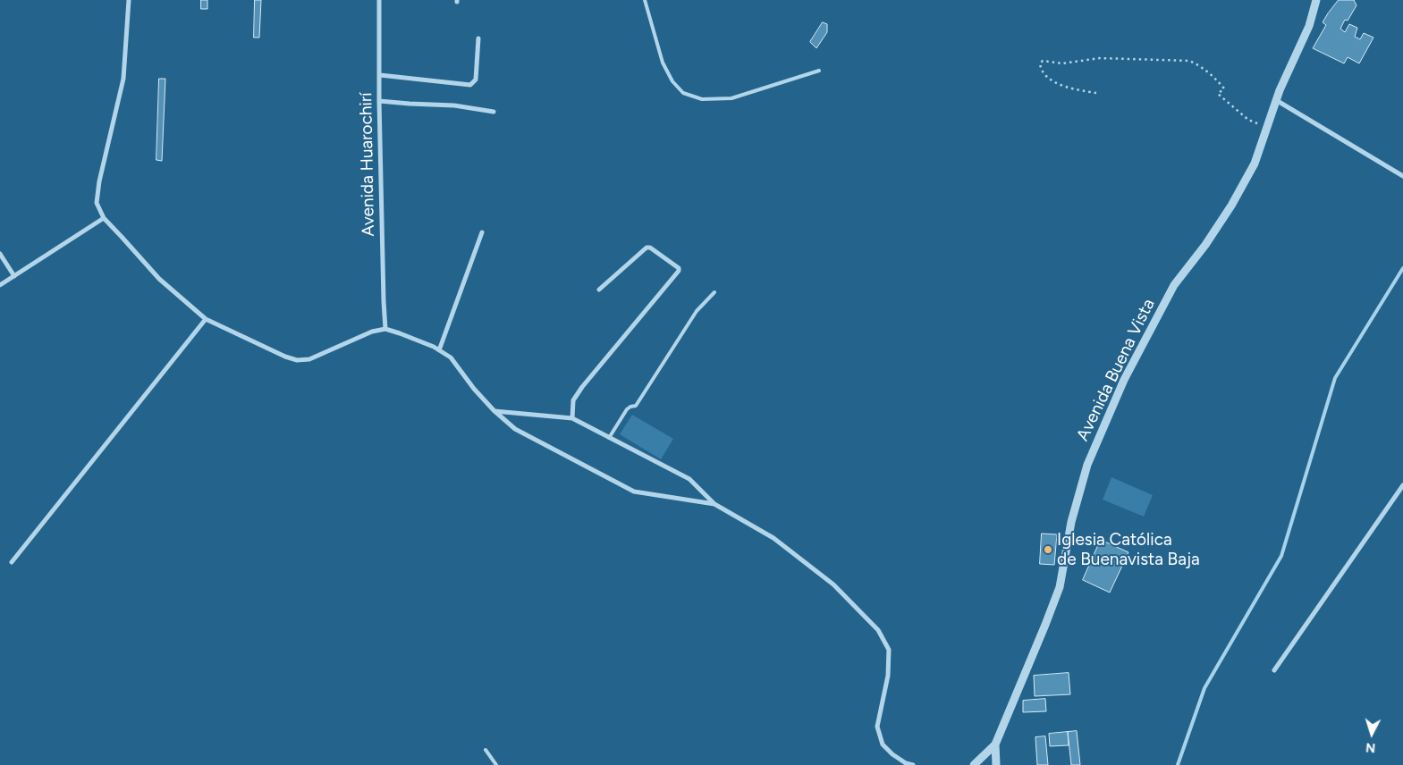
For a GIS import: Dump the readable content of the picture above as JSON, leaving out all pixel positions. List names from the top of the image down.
{
  "streets": {
    "street": ["Avenida Huarochirí", "Avenida Buena Vista"]
  },
  "places": ["Iglesia Católica de Buenavista Baja"],
  "north": "bottom"
}
